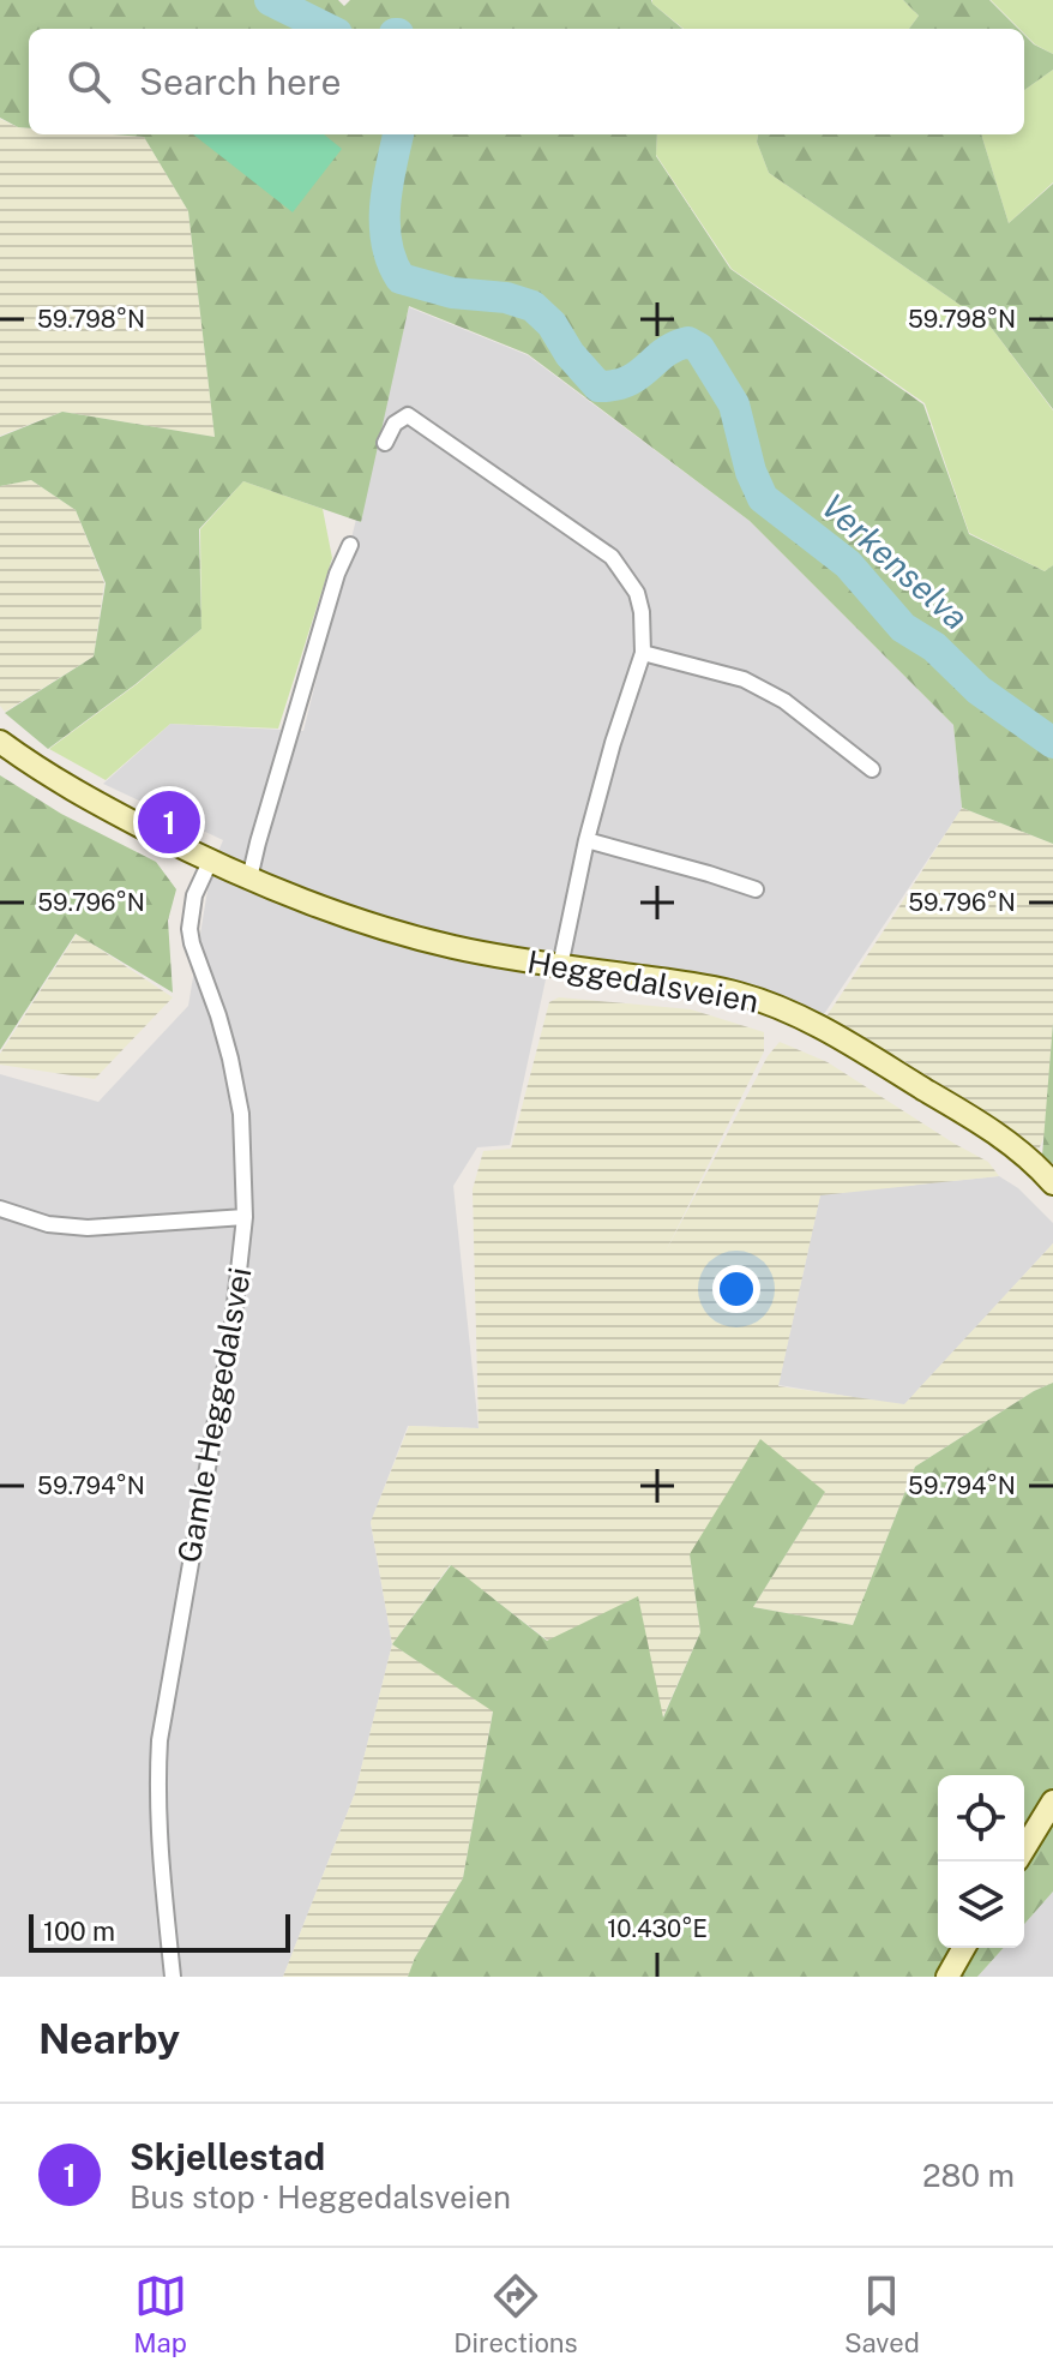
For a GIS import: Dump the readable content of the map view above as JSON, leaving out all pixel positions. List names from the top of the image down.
{
  "streets": {
    "main road": ["Heggedalsveien"],
    "street": ["Gamle Heggedalsvei"]
  },
  "crossings": [
    ["Heggedalsveien", "Gamle Heggedalsvei"]
  ],
  "water": ["Verkenselva"],
  "scale_bar": "100 m",
  "page": {
    "search": "Search here",
    "pins": "1",
    "scale": "100 m",
    "heading": "Nearby",
    "list": [
      {
        "mark": "1",
        "name": "Skjellestad",
        "note": "Bus stop · Heggedalsveien",
        "value": "280 m"
      }
    ],
    "nav": ["Map", "Directions", "Saved"]
  },
  "coordinates": [
    "59.798°N",
    "59.796°N",
    "59.794°N",
    "10.430°E"
  ]
}
